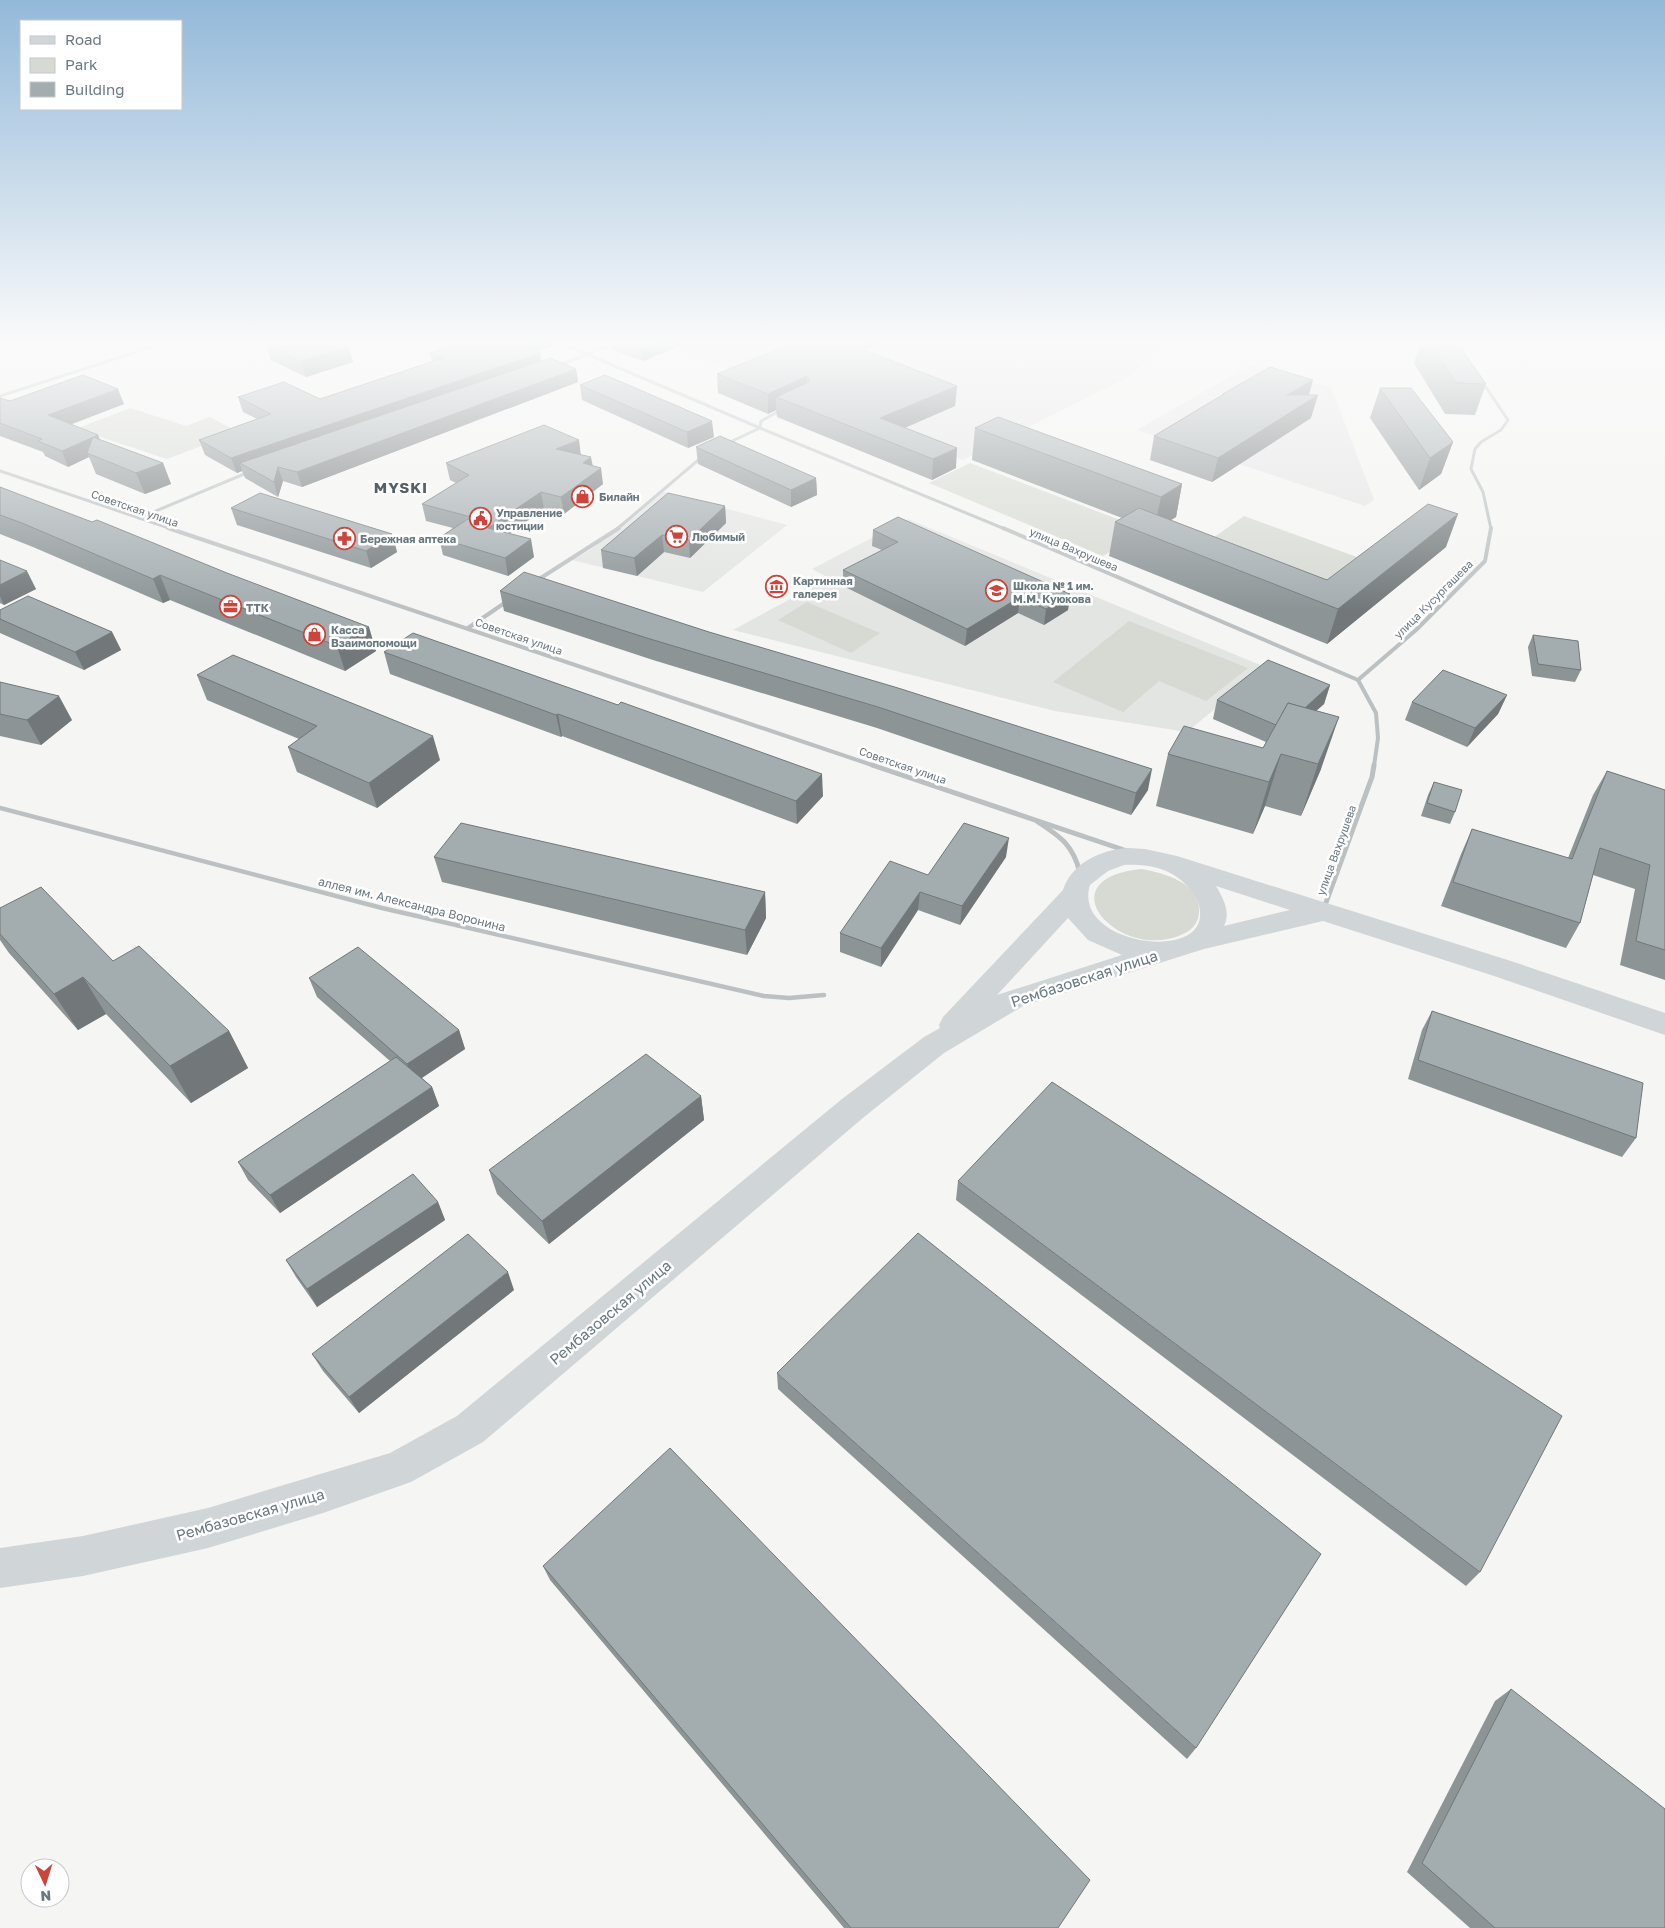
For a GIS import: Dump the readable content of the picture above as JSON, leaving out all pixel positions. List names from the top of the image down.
{
  "streets": {
    "main road": ["Рембазовская улица"],
    "street": [
      "Советская улица",
      "улица Вахрушева",
      "улица Кусургашева",
      "аллея им. Александра Воронина"
    ]
  },
  "crossings": [
    ["Советская улица", "Рембазовская улица"],
    ["улица Вахрушева", "улица Кусургашева"],
    ["улица Вахрушева", "Рембазовская улица"]
  ],
  "districts": ["MYSKI"],
  "places": {
    "shop": ["Билайн", "Касса Взаимопомощи"],
    "public building": ["Управление юстиции"],
    "supermarket": ["Любимый"],
    "pharmacy": ["Бережная аптека"],
    "museum": ["Картинная галерея"],
    "school or university": ["Школа № 1 им. М.М. Куюкова"],
    "office": ["ТТК"]
  },
  "legend": ["Road", "Park", "Building"],
  "north": "bottom"
}
